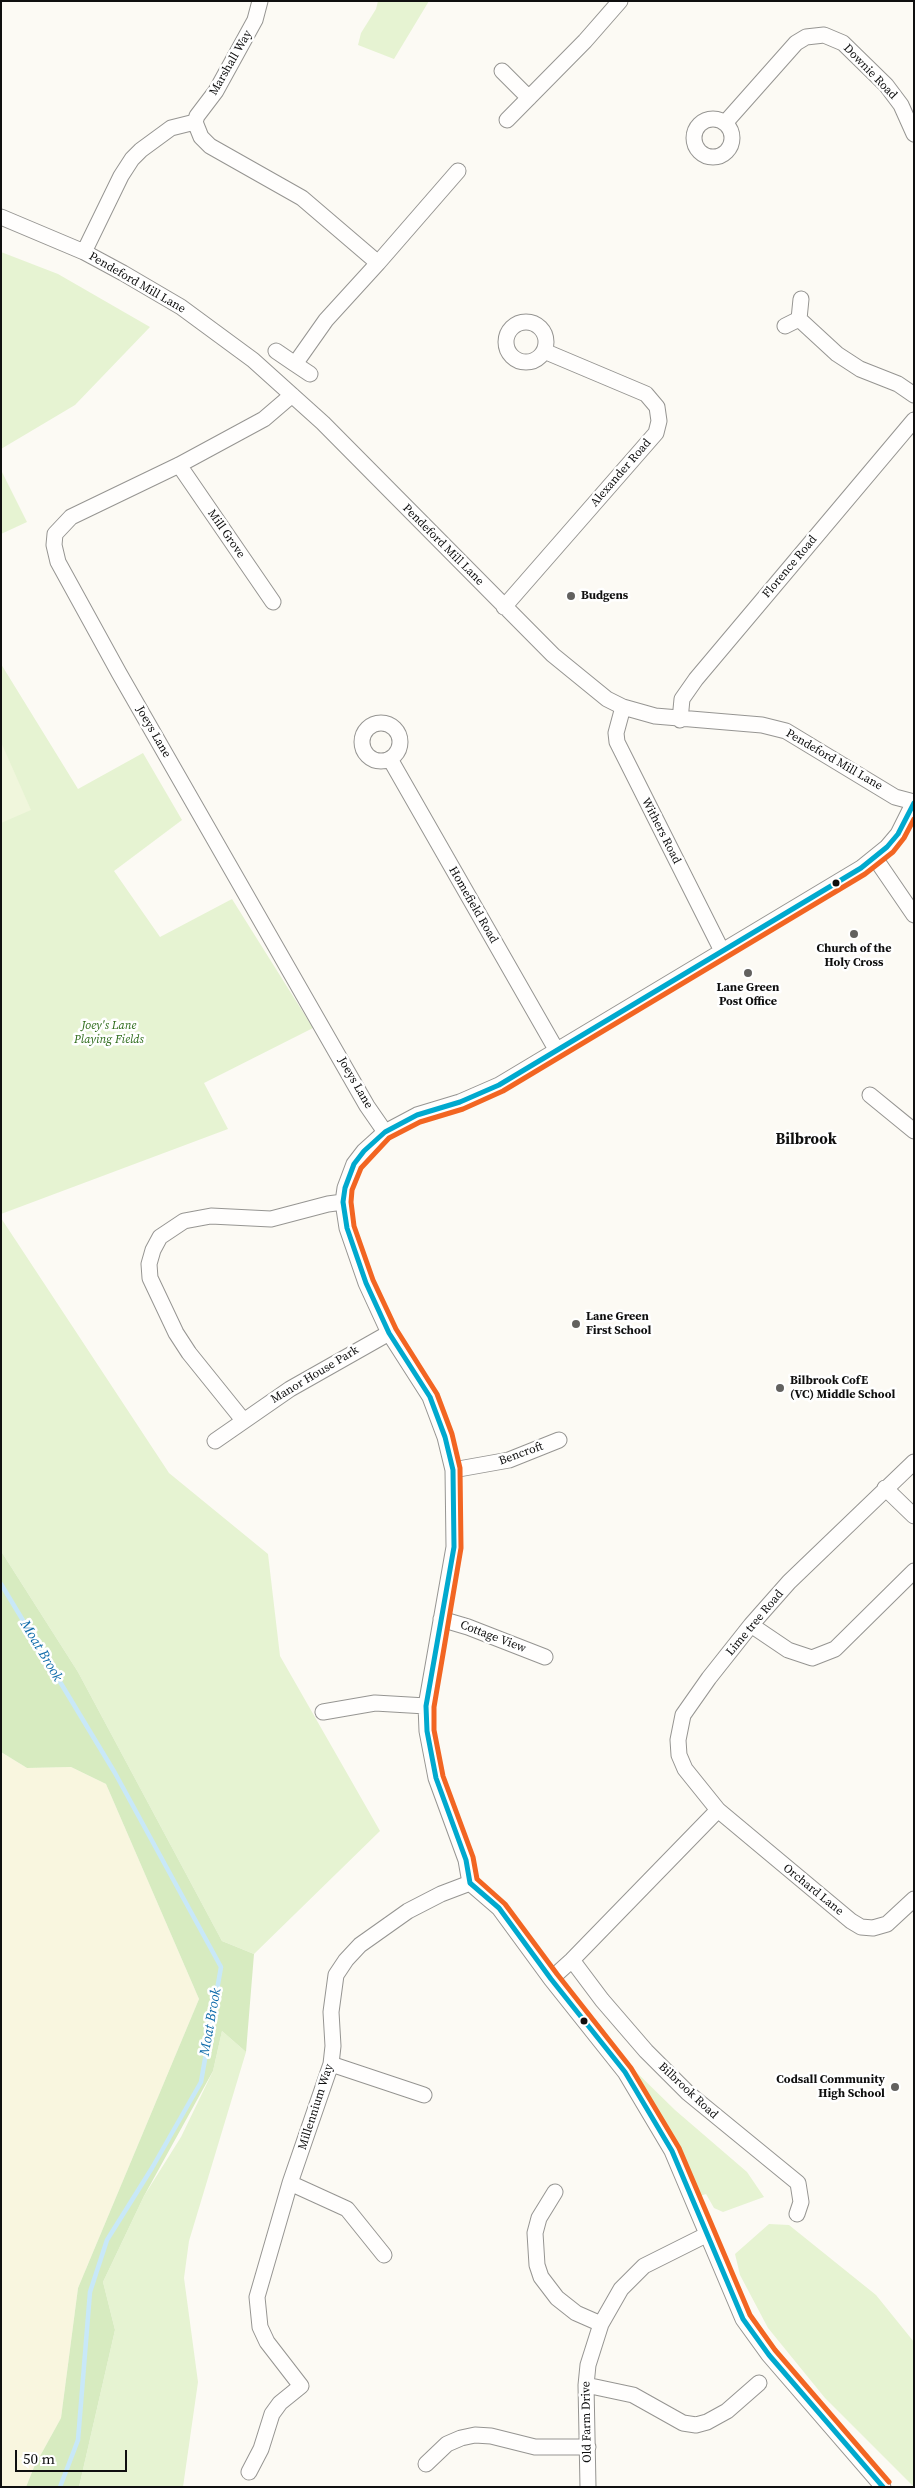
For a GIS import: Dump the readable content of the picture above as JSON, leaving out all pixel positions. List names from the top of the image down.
{
  "streets": {
    "street": [
      "Marshall Way",
      "Downie Road",
      "Pendeford Mill Lane",
      "Alexander Road",
      "Mill Grove",
      "Florence Road",
      "Joeys Lane",
      "Withers Road",
      "Homefield Road",
      "Manor House Park",
      "Bencroft",
      "Lime tree Road",
      "Cottage View",
      "Orchard Lane",
      "Bilbrook Road",
      "Millennium Way",
      "Old Farm Drive"
    ]
  },
  "crossings": [
    ["Pendeford Mill Lane", "Alexander Road"],
    ["Pendeford Mill Lane", "Florence Road"],
    ["Pendeford Mill Lane", "Joeys Lane"],
    ["Pendeford Mill Lane", "Withers Road"],
    ["Mill Grove", "Joeys Lane"],
    ["Lime tree Road", "Orchard Lane"]
  ],
  "districts": ["Bilbrook"],
  "water": ["Moat Brook"],
  "parks": ["Joey's Lane Playing Fields"],
  "places": [
    "Budgens",
    "Church of the Holy Cross",
    "Lane Green Post Office",
    "Lane Green First School",
    "Bilbrook CofE (VC) Middle School",
    "Codsall Community High School"
  ],
  "scale_bar": "50 m"
}
